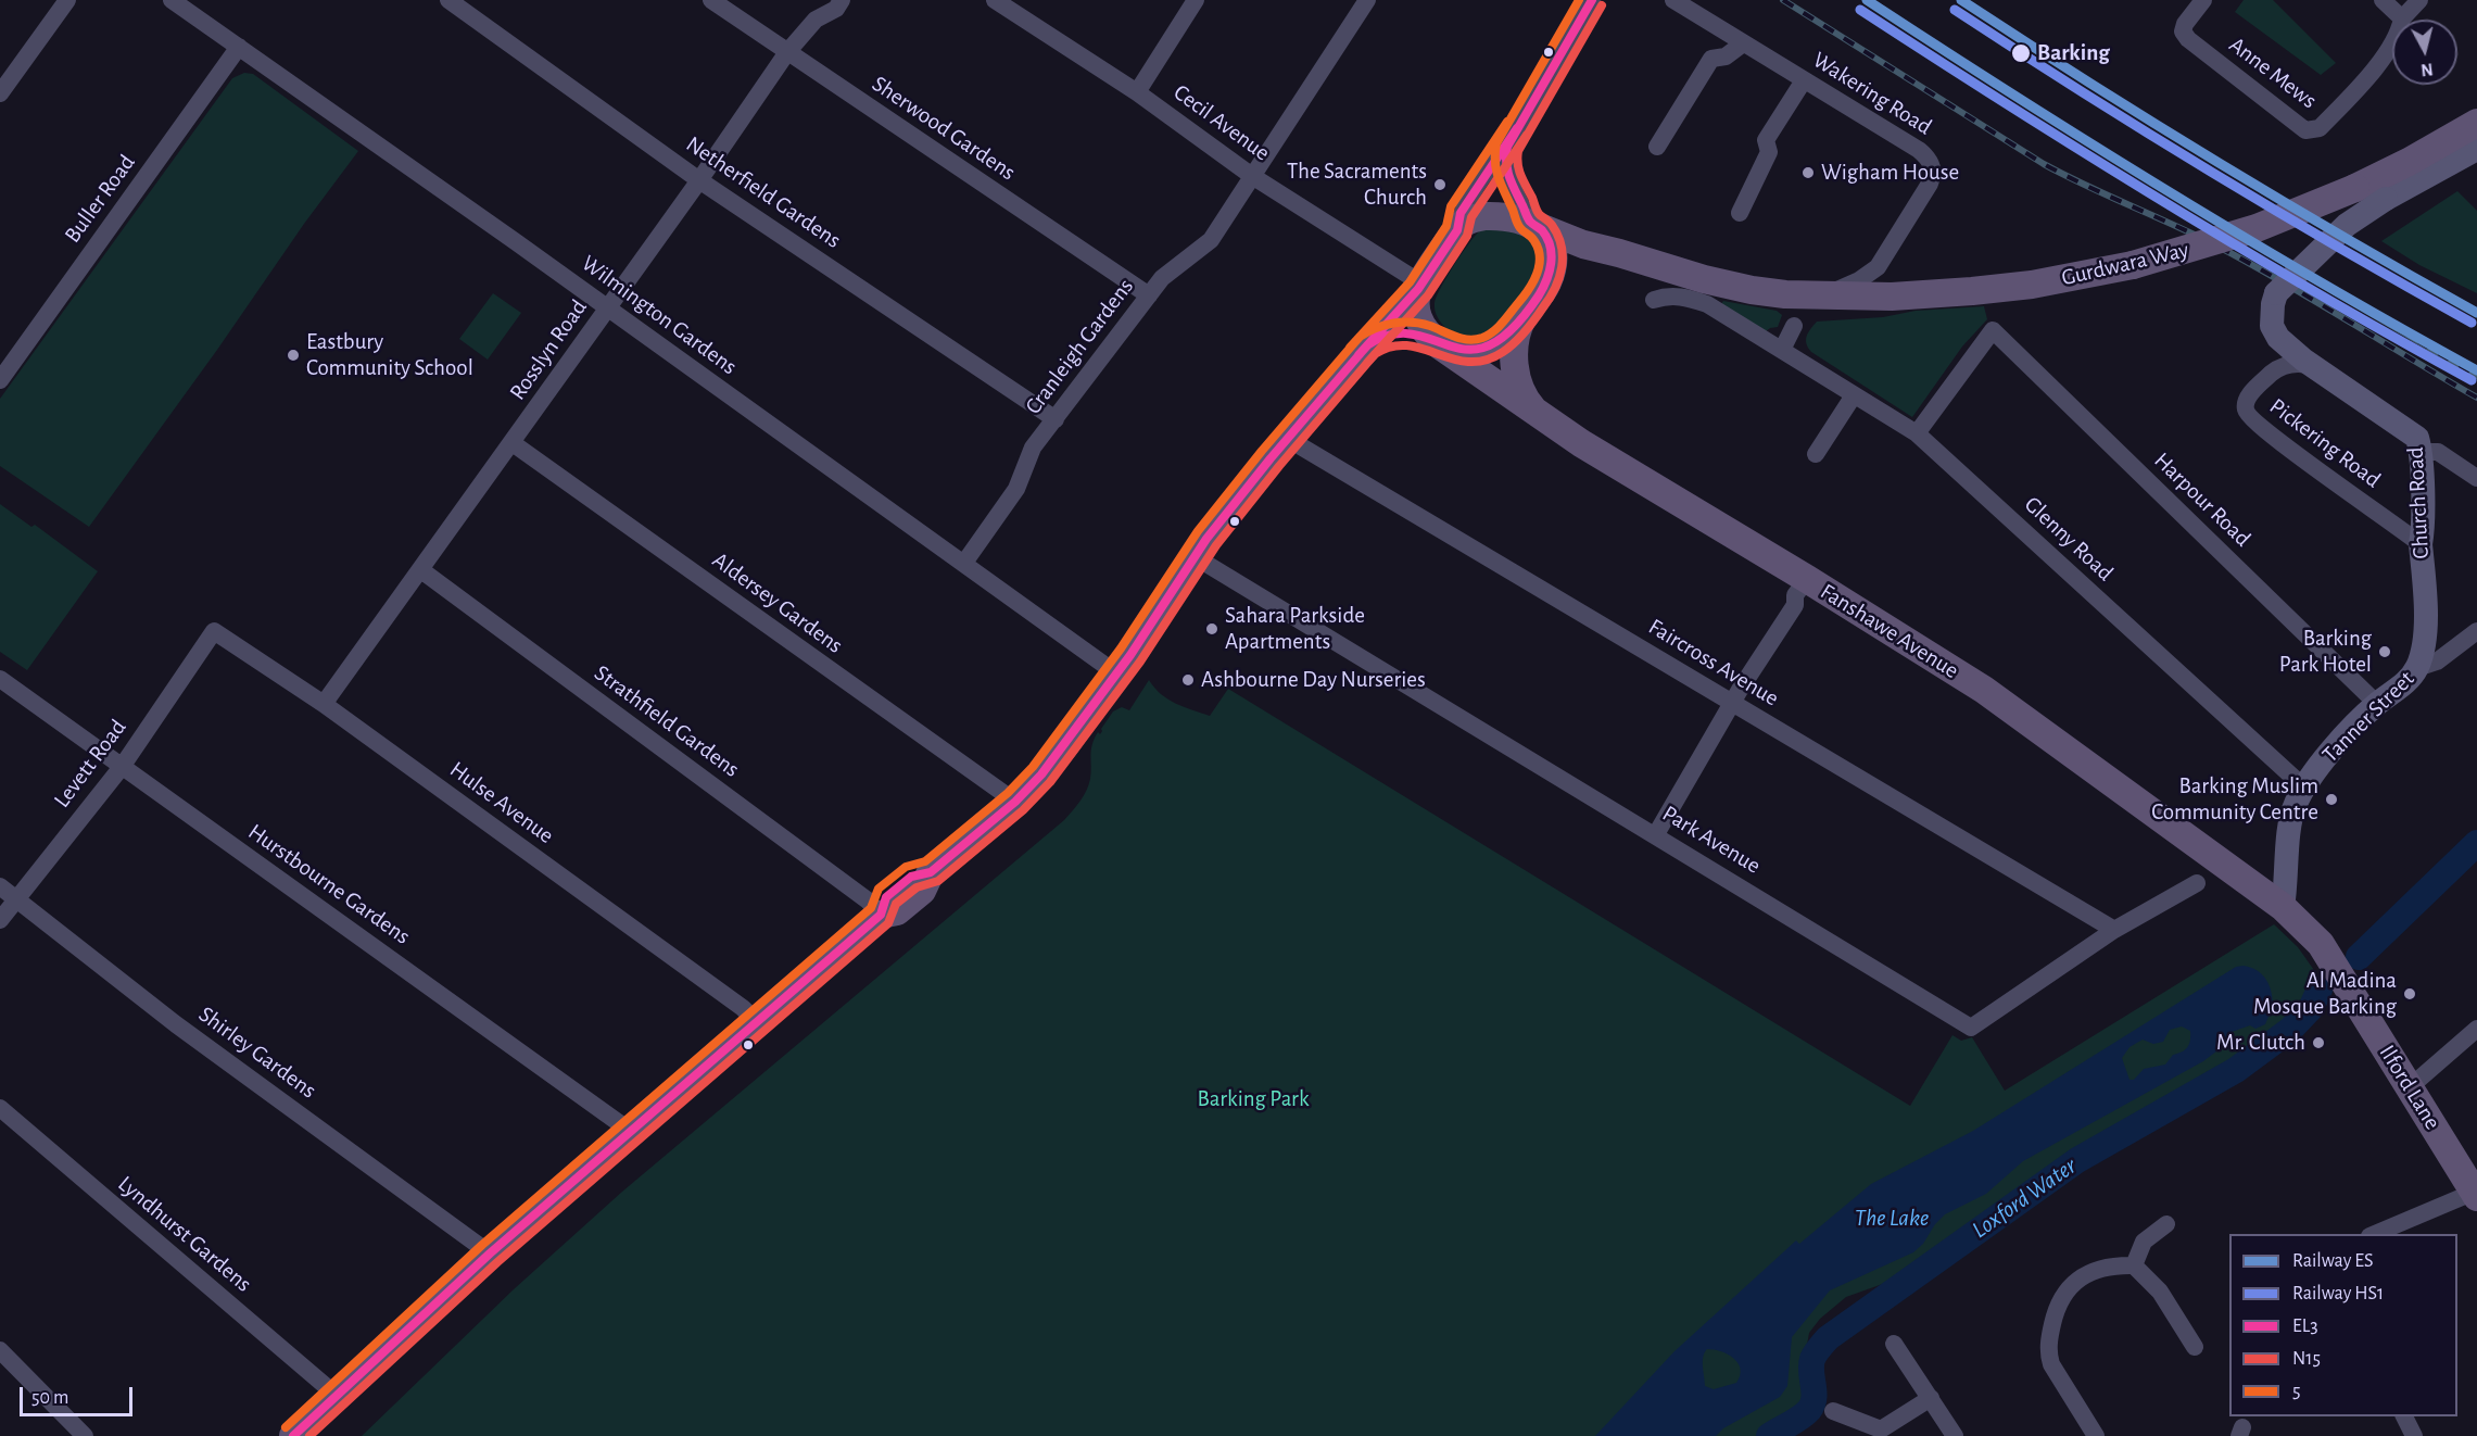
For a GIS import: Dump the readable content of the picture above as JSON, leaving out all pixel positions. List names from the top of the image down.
{
  "streets": {
    "main road": ["Gurdwara Way", "Fanshawe Avenue", "Ilford Lane"],
    "street": [
      "Anne Mews",
      "Wakering Road",
      "Cecil Avenue",
      "Sherwood Gardens",
      "Netherfield Gardens",
      "Buller Road",
      "Wilmington Gardens",
      "Cranleigh Gardens",
      "Rosslyn Road",
      "Pickering Road",
      "Harpour Road",
      "Church Road",
      "Glenny Road",
      "Aldersey Gardens",
      "Faircross Avenue",
      "Tanner Street",
      "Strathfield Gardens",
      "Levett Road",
      "Hulse Avenue",
      "Park Avenue",
      "Hurstbourne Gardens",
      "Shirley Gardens",
      "Lyndhurst Gardens"
    ]
  },
  "crossings": [
    ["Wakering Road", "Gurdwara Way"],
    ["Cecil Avenue", "Gurdwara Way"],
    ["Cecil Avenue", "Cranleigh Gardens"],
    ["Cecil Avenue", "Fanshawe Avenue"],
    ["Sherwood Gardens", "Cranleigh Gardens"],
    ["Sherwood Gardens", "Rosslyn Road"],
    ["Netherfield Gardens", "Cranleigh Gardens"],
    ["Netherfield Gardens", "Rosslyn Road"],
    ["Buller Road", "Wilmington Gardens"],
    ["Gurdwara Way", "Fanshawe Avenue"],
    ["Wilmington Gardens", "Cranleigh Gardens"],
    ["Wilmington Gardens", "Rosslyn Road"],
    ["Rosslyn Road", "Aldersey Gardens"],
    ["Rosslyn Road", "Strathfield Gardens"],
    ["Rosslyn Road", "Hulse Avenue"],
    ["Pickering Road", "Church Road"],
    ["Harpour Road", "Glenny Road"],
    ["Harpour Road", "Tanner Street"],
    ["Church Road", "Tanner Street"],
    ["Glenny Road", "Tanner Street"],
    ["Fanshawe Avenue", "Tanner Street"],
    ["Fanshawe Avenue", "Ilford Lane"],
    ["Faircross Avenue", "Park Avenue"],
    ["Tanner Street", "Ilford Lane"],
    ["Levett Road", "Hulse Avenue"],
    ["Levett Road", "Hurstbourne Gardens"],
    ["Levett Road", "Shirley Gardens"]
  ],
  "water": ["Loxford Water", "The Lake"],
  "parks": ["Barking Park"],
  "places": [
    "Barking",
    "Wigham House",
    "The Sacraments Church",
    "Eastbury Community School",
    "Sahara Parkside Apartments",
    "Barking Park Hotel",
    "Ashbourne Day Nurseries",
    "Barking Muslim Community Centre",
    "Al Madina Mosque Barking",
    "Mr. Clutch"
  ],
  "lines": [
    "rail line ES",
    "transit line EL3",
    "transit line 5",
    "transit line N15",
    "rail line HS1"
  ],
  "legend": [
    "Railway ES",
    "Railway HS1",
    "EL3",
    "N15",
    "5"
  ],
  "scale_bar": "50 m",
  "north": "bottom"
}
